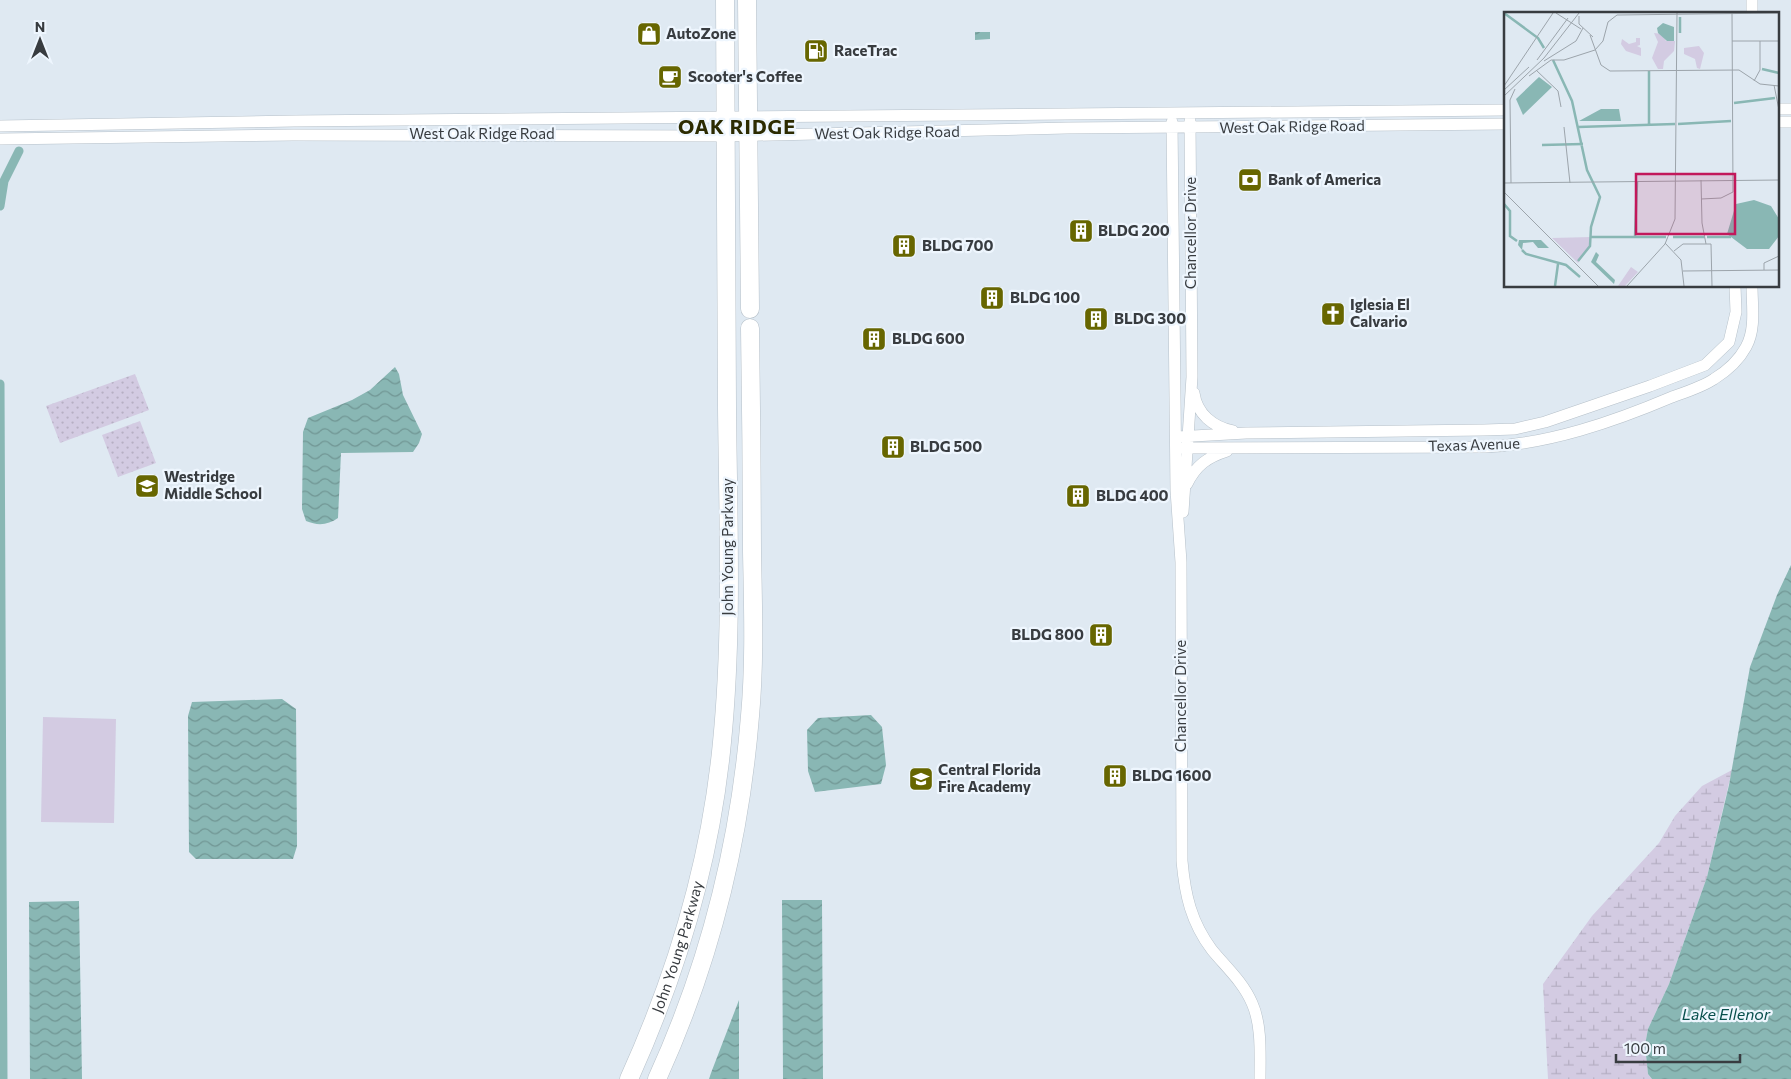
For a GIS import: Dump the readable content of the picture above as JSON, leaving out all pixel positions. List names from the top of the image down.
{
  "streets": {
    "highway": ["John Young Parkway"],
    "street": ["West Oak Ridge Road", "Chancellor Drive", "Texas Avenue"]
  },
  "crossings": [
    ["West Oak Ridge Road", "Chancellor Drive"],
    ["West Oak Ridge Road", "John Young Parkway"],
    ["Chancellor Drive", "Texas Avenue"]
  ],
  "districts": ["OAK RIDGE"],
  "water": ["Lake Ellenor"],
  "places": {
    "shop": ["AutoZone"],
    "fuel station": ["RaceTrac"],
    "cafe": ["Scooter's Coffee"],
    "bank": ["Bank of America"],
    "building": [
      "BLDG 200",
      "BLDG 700",
      "BLDG 100",
      "BLDG 300",
      "BLDG 600",
      "BLDG 500",
      "BLDG 400",
      "BLDG 800",
      "BLDG 1600"
    ],
    "church": ["Iglesia El Calvario"],
    "school or university": ["Westridge Middle School", "Central Florida Fire Academy"]
  },
  "scale_bar": "100 m",
  "north": "top"
}
